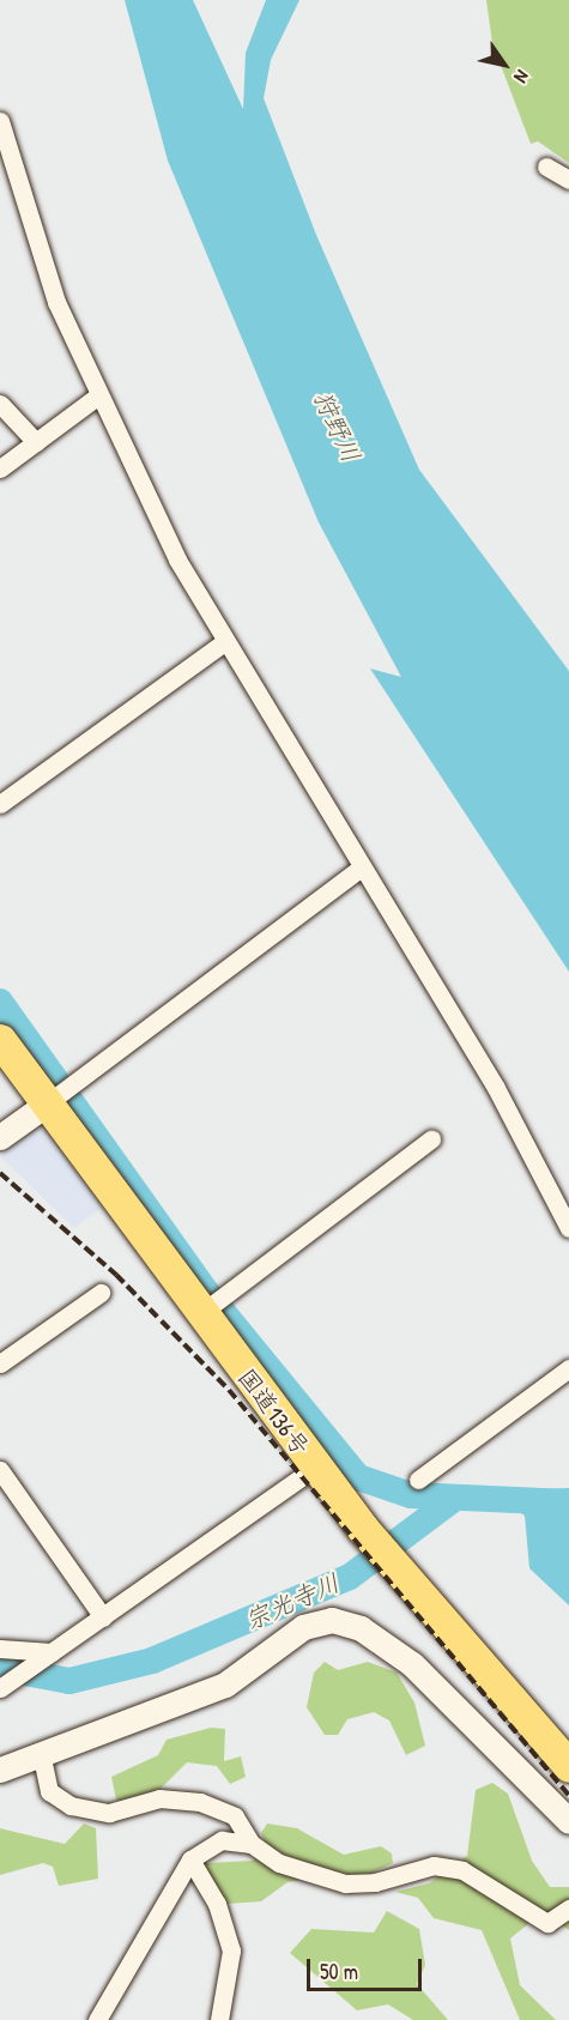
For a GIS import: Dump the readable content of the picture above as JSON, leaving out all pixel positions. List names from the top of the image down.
{
  "streets": {
    "highway": ["国道136号"]
  },
  "water": ["狩野川", "宗光寺川"],
  "scale_bar": "50 m",
  "north": "bottom right"
}
